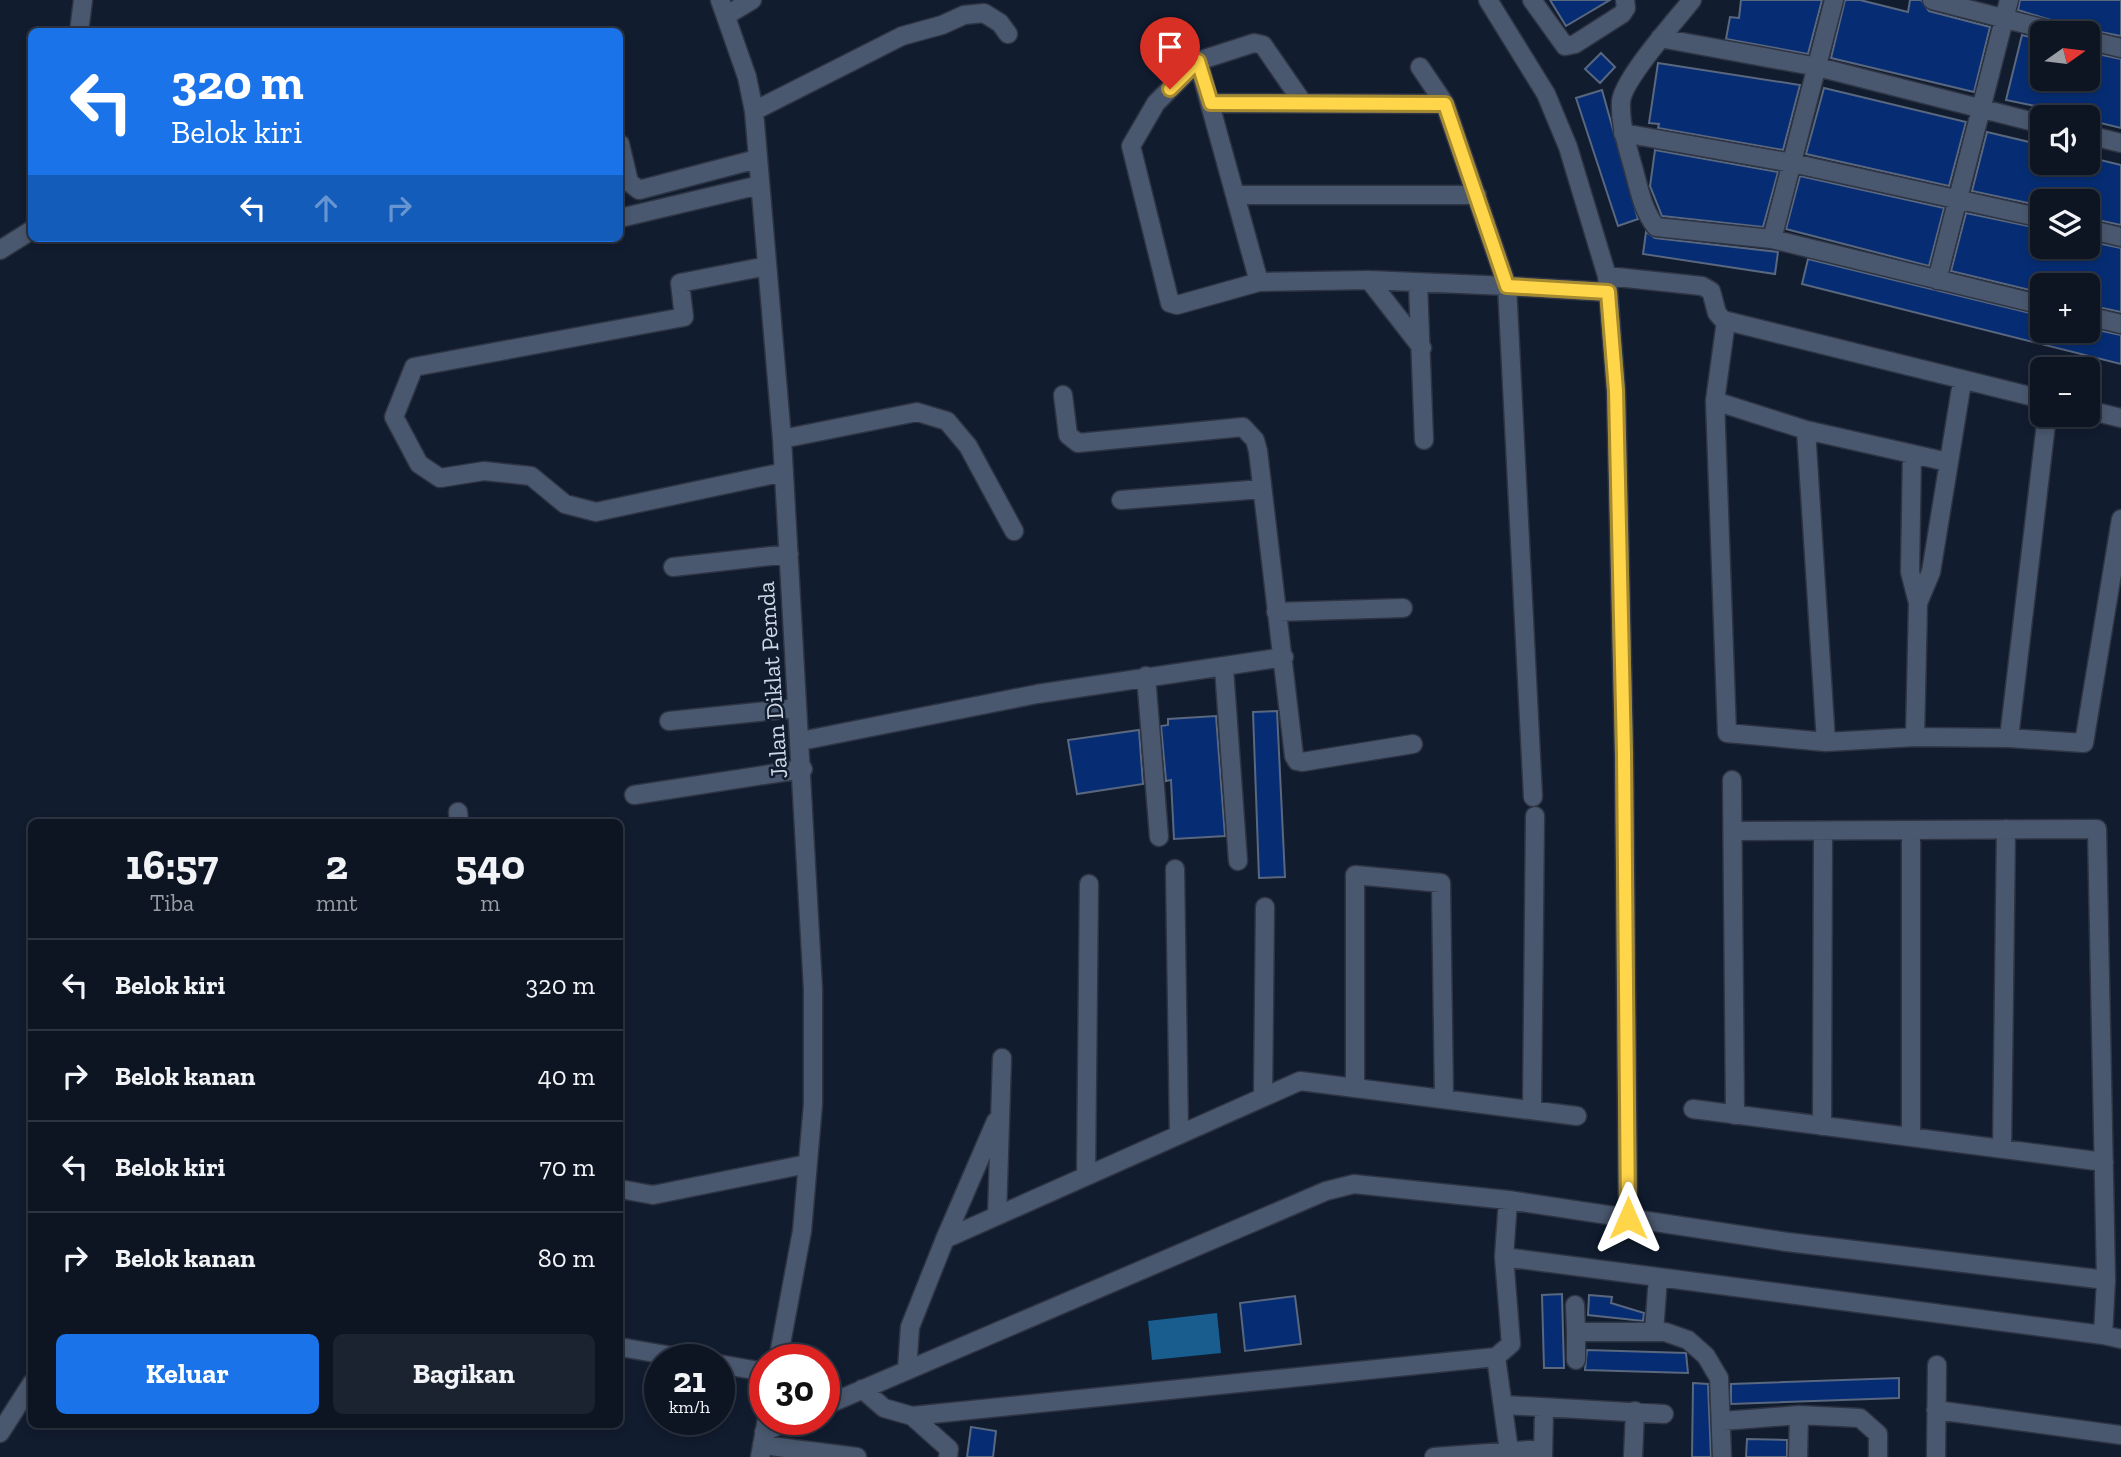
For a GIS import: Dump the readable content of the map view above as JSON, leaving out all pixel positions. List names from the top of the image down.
{
  "streets": {
    "street": ["Jalan Diklat Pemda"]
  },
  "north": "right",
  "page": {
    "map_buttons": ["+", "−"],
    "turn": ["320 m", "Belok kiri"],
    "eta": [
      "16:57",
      "Tiba",
      "2",
      "mnt",
      "540",
      "m"
    ],
    "list": [
      {
        "name": "Belok kiri",
        "value": "320 m"
      },
      {
        "name": "Belok kanan",
        "value": "40 m"
      },
      {
        "name": "Belok kiri",
        "value": "70 m"
      },
      {
        "name": "Belok kanan",
        "value": "80 m"
      }
    ],
    "buttons": ["Keluar", "Bagikan"],
    "speed": "21 km/h",
    "limit": "30"
  }
}
